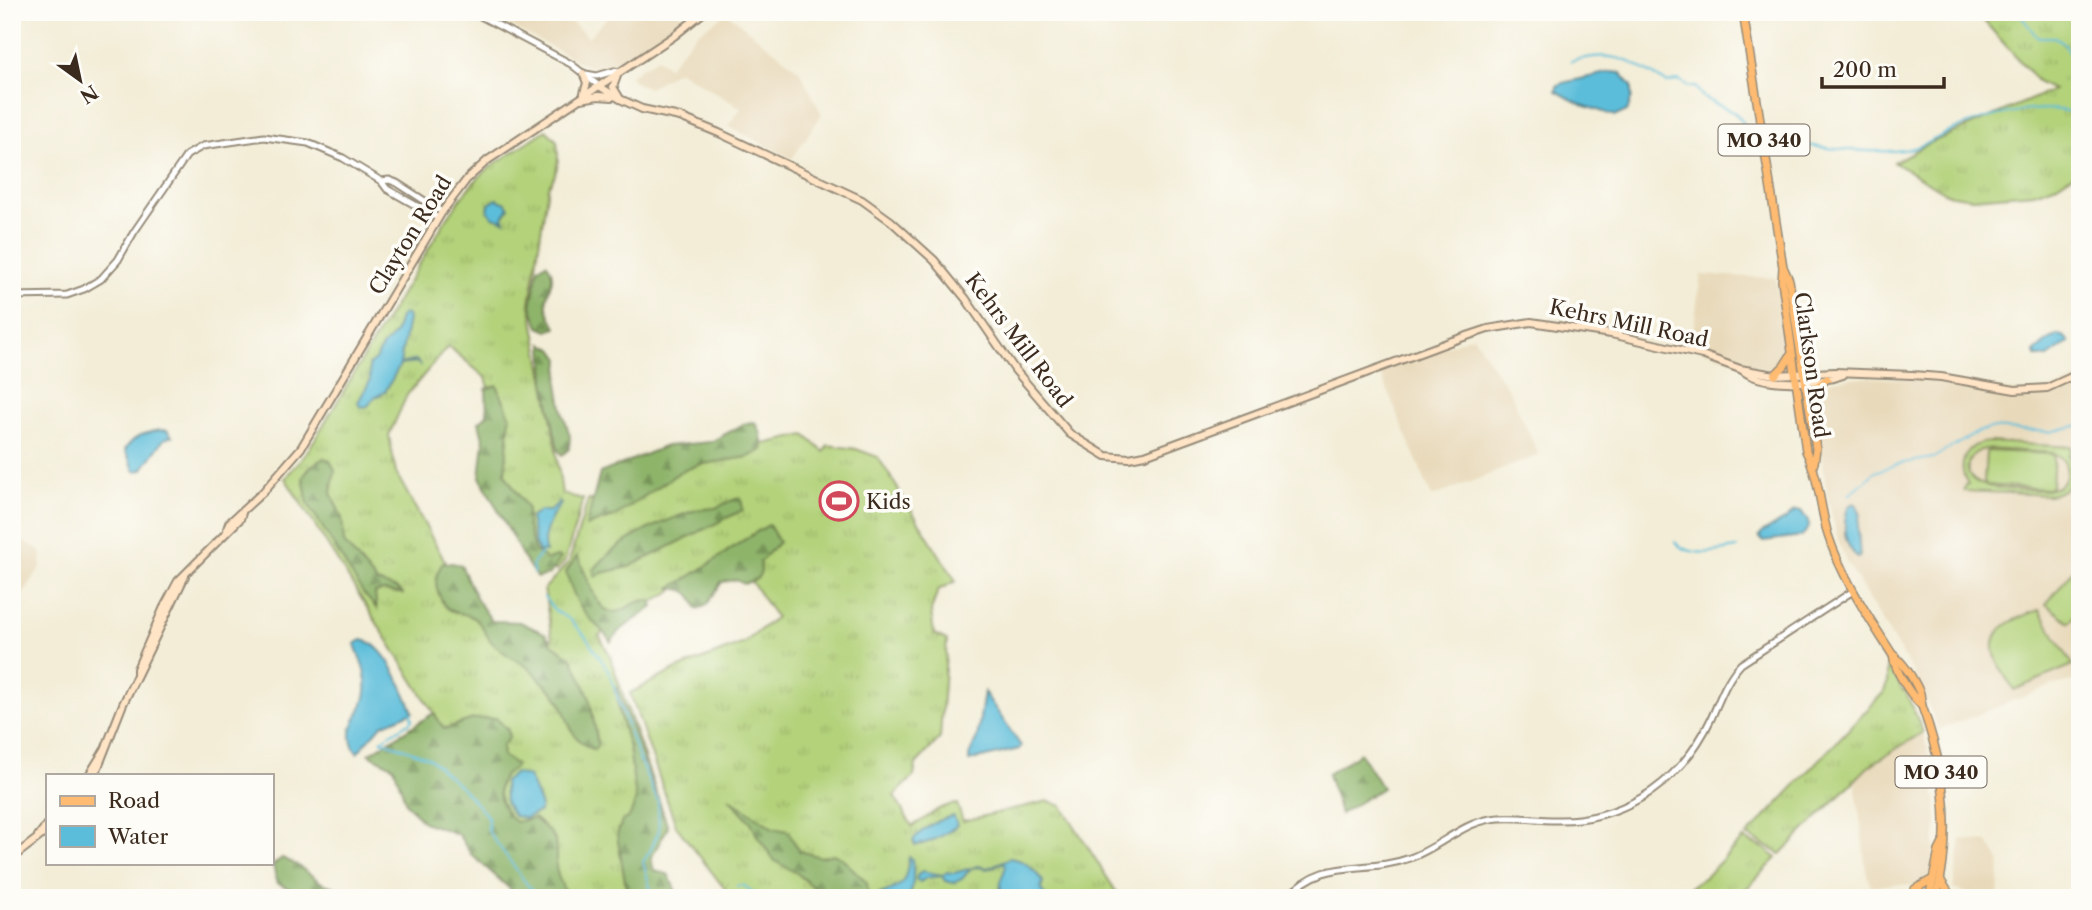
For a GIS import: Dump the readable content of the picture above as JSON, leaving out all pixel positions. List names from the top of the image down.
{
  "streets": {
    "main road": [
      "MO 340",
      "Clayton Road",
      "Kehrs Mill Road",
      "Clarkson Road"
    ]
  },
  "crossings": [
    ["Clayton Road", "Kehrs Mill Road"],
    ["Kehrs Mill Road", "Clarkson Road"]
  ],
  "places": {
    "sports": ["Kids"]
  },
  "legend": ["Road", "Water"],
  "scale_bar": "200 m",
  "north": "bottom right"
}
